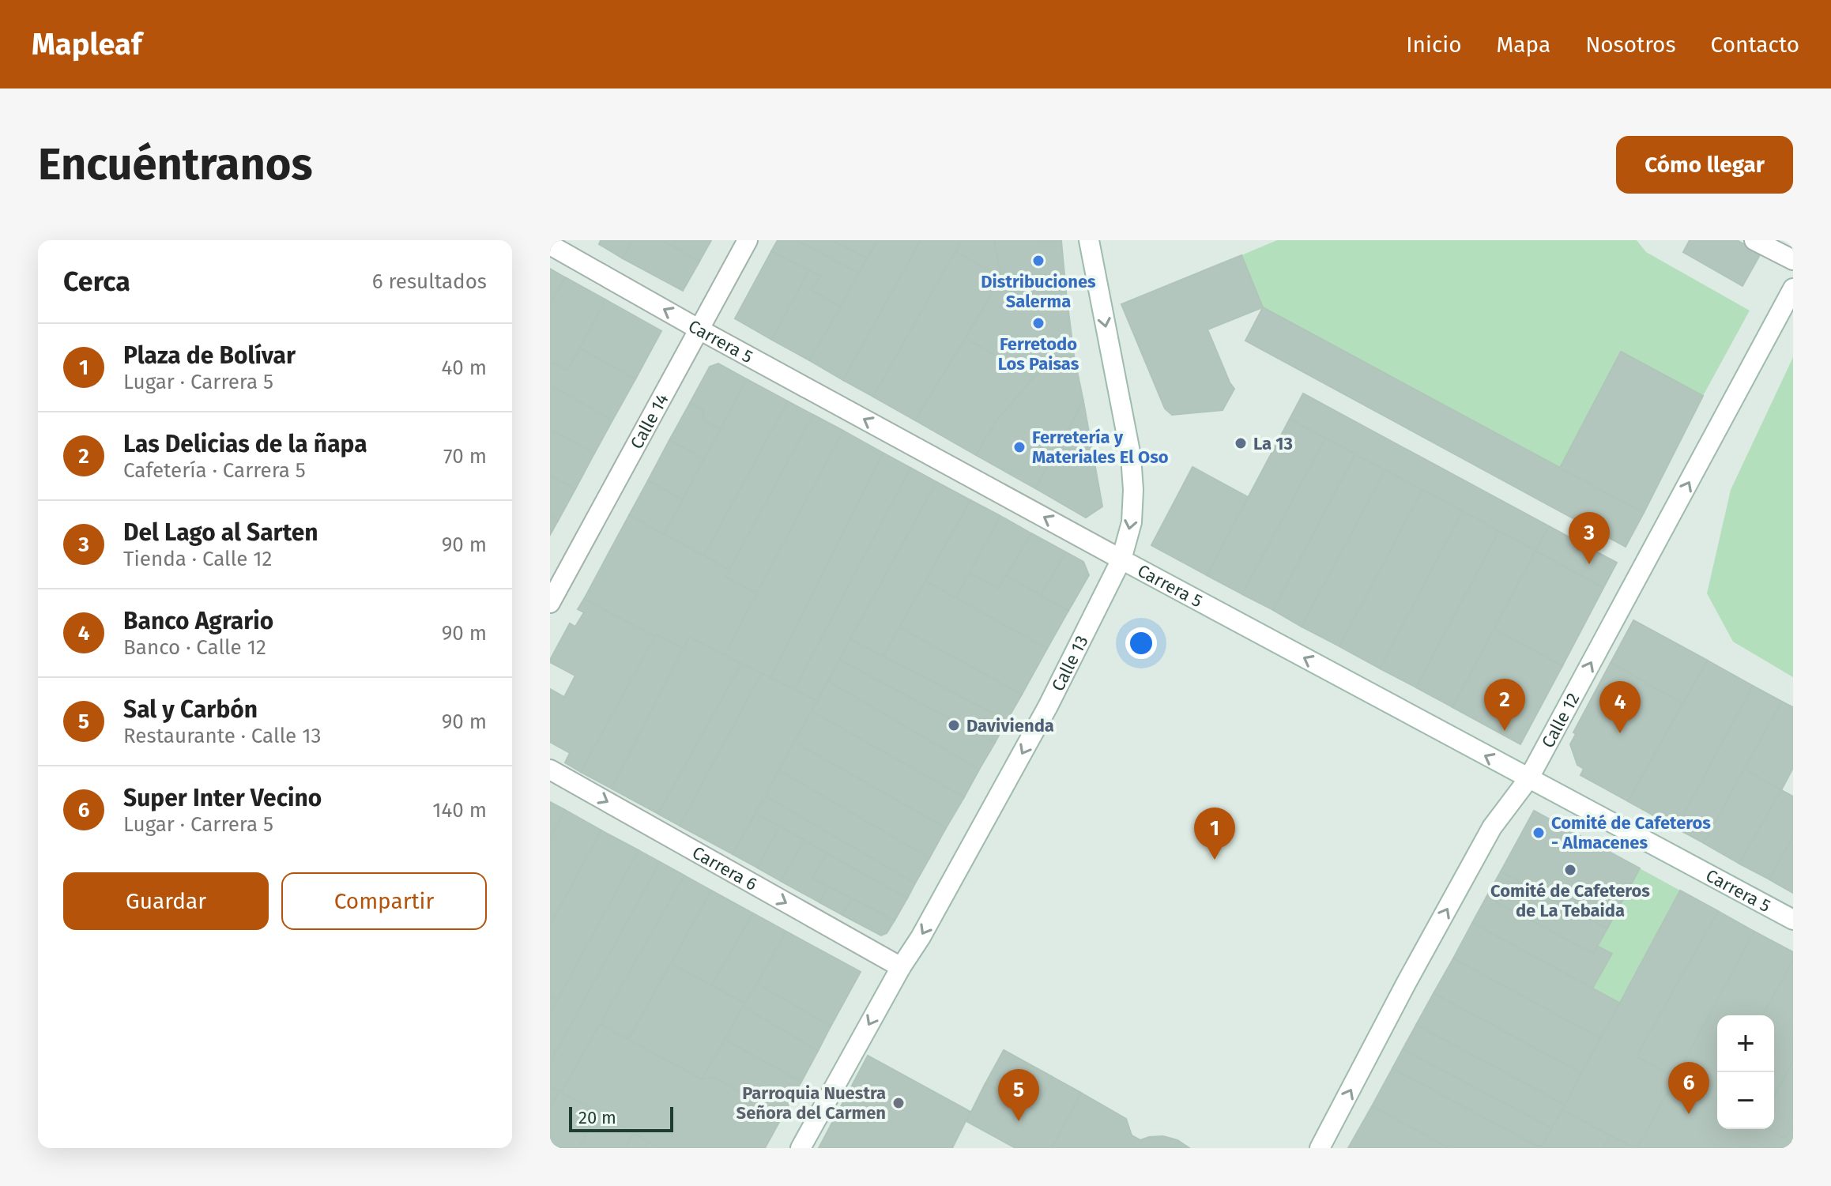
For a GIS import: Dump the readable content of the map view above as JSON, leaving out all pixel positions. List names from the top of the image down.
{
  "streets": {
    "main road": [
      "Carrera 5",
      "Calle 14",
      "Calle 13",
      "Calle 12",
      "Carrera 6"
    ]
  },
  "crossings": [
    ["Carrera 5", "Calle 14"],
    ["Carrera 5", "Calle 13"],
    ["Carrera 5", "Calle 12"],
    ["Calle 13", "Carrera 6"]
  ],
  "one_way": [
    "Carrera 5",
    "Calle 13",
    "Calle 12",
    "Carrera 6"
  ],
  "places": [
    "Distribuciones Salerma",
    "Ferretodo Los Paisas",
    "La 13",
    "Ferretería y Materiales El Oso",
    "Davivienda",
    "Comité de Cafeteros - Almacenes",
    "Comité de Cafeteros de La Tebaida",
    "Parroquia Nuestra Señora del Carmen"
  ],
  "scale_bar": "20 m",
  "page": {
    "header": "Mapleaf",
    "nav": [
      "Inicio",
      "Mapa",
      "Nosotros",
      "Contacto"
    ],
    "buttons": [
      "Cómo llegar",
      ["Guardar", "Compartir"]
    ],
    "title": "Encuéntranos",
    "heading": ["Cerca", "6 resultados"],
    "list": [
      {
        "mark": "1",
        "name": "Plaza de Bolívar",
        "note": "Lugar · Carrera 5",
        "value": "40 m"
      },
      {
        "mark": "2",
        "name": "Las Delicias de la ñapa",
        "note": "Cafetería · Carrera 5",
        "value": "70 m"
      },
      {
        "mark": "3",
        "name": "Del Lago al Sarten",
        "note": "Tienda · Calle 12",
        "value": "90 m"
      },
      {
        "mark": "4",
        "name": "Banco Agrario",
        "note": "Banco · Calle 12",
        "value": "90 m"
      },
      {
        "mark": "5",
        "name": "Sal y Carbón",
        "note": "Restaurante · Calle 13",
        "value": "90 m"
      },
      {
        "mark": "6",
        "name": "Super Inter Vecino",
        "note": "Lugar · Carrera 5",
        "value": "140 m"
      }
    ],
    "pins": [
      "3",
      "2",
      "4",
      "1",
      "6",
      "5"
    ],
    "map_buttons": ["+", "−"],
    "scale": "20 m"
  }
}
